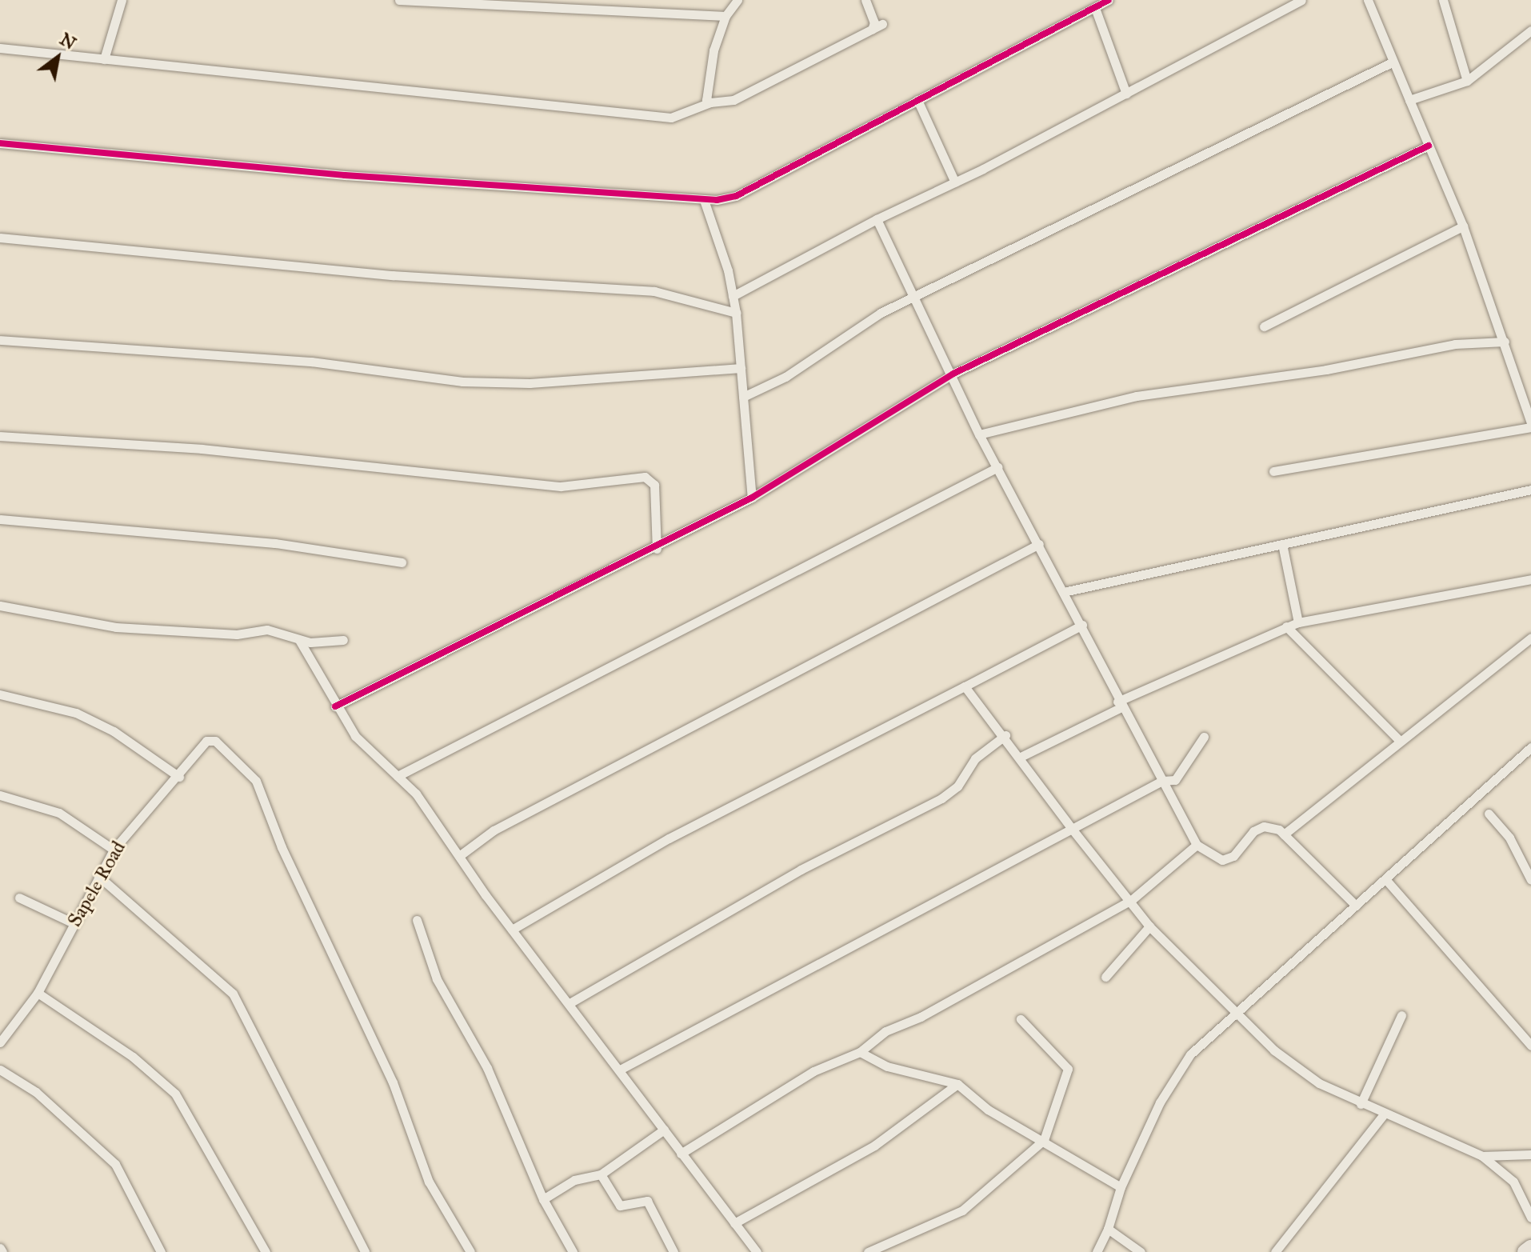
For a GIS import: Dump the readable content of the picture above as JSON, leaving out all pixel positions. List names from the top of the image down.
{
  "streets": {
    "street": ["Sapele Road"]
  },
  "north": "top right"
}
